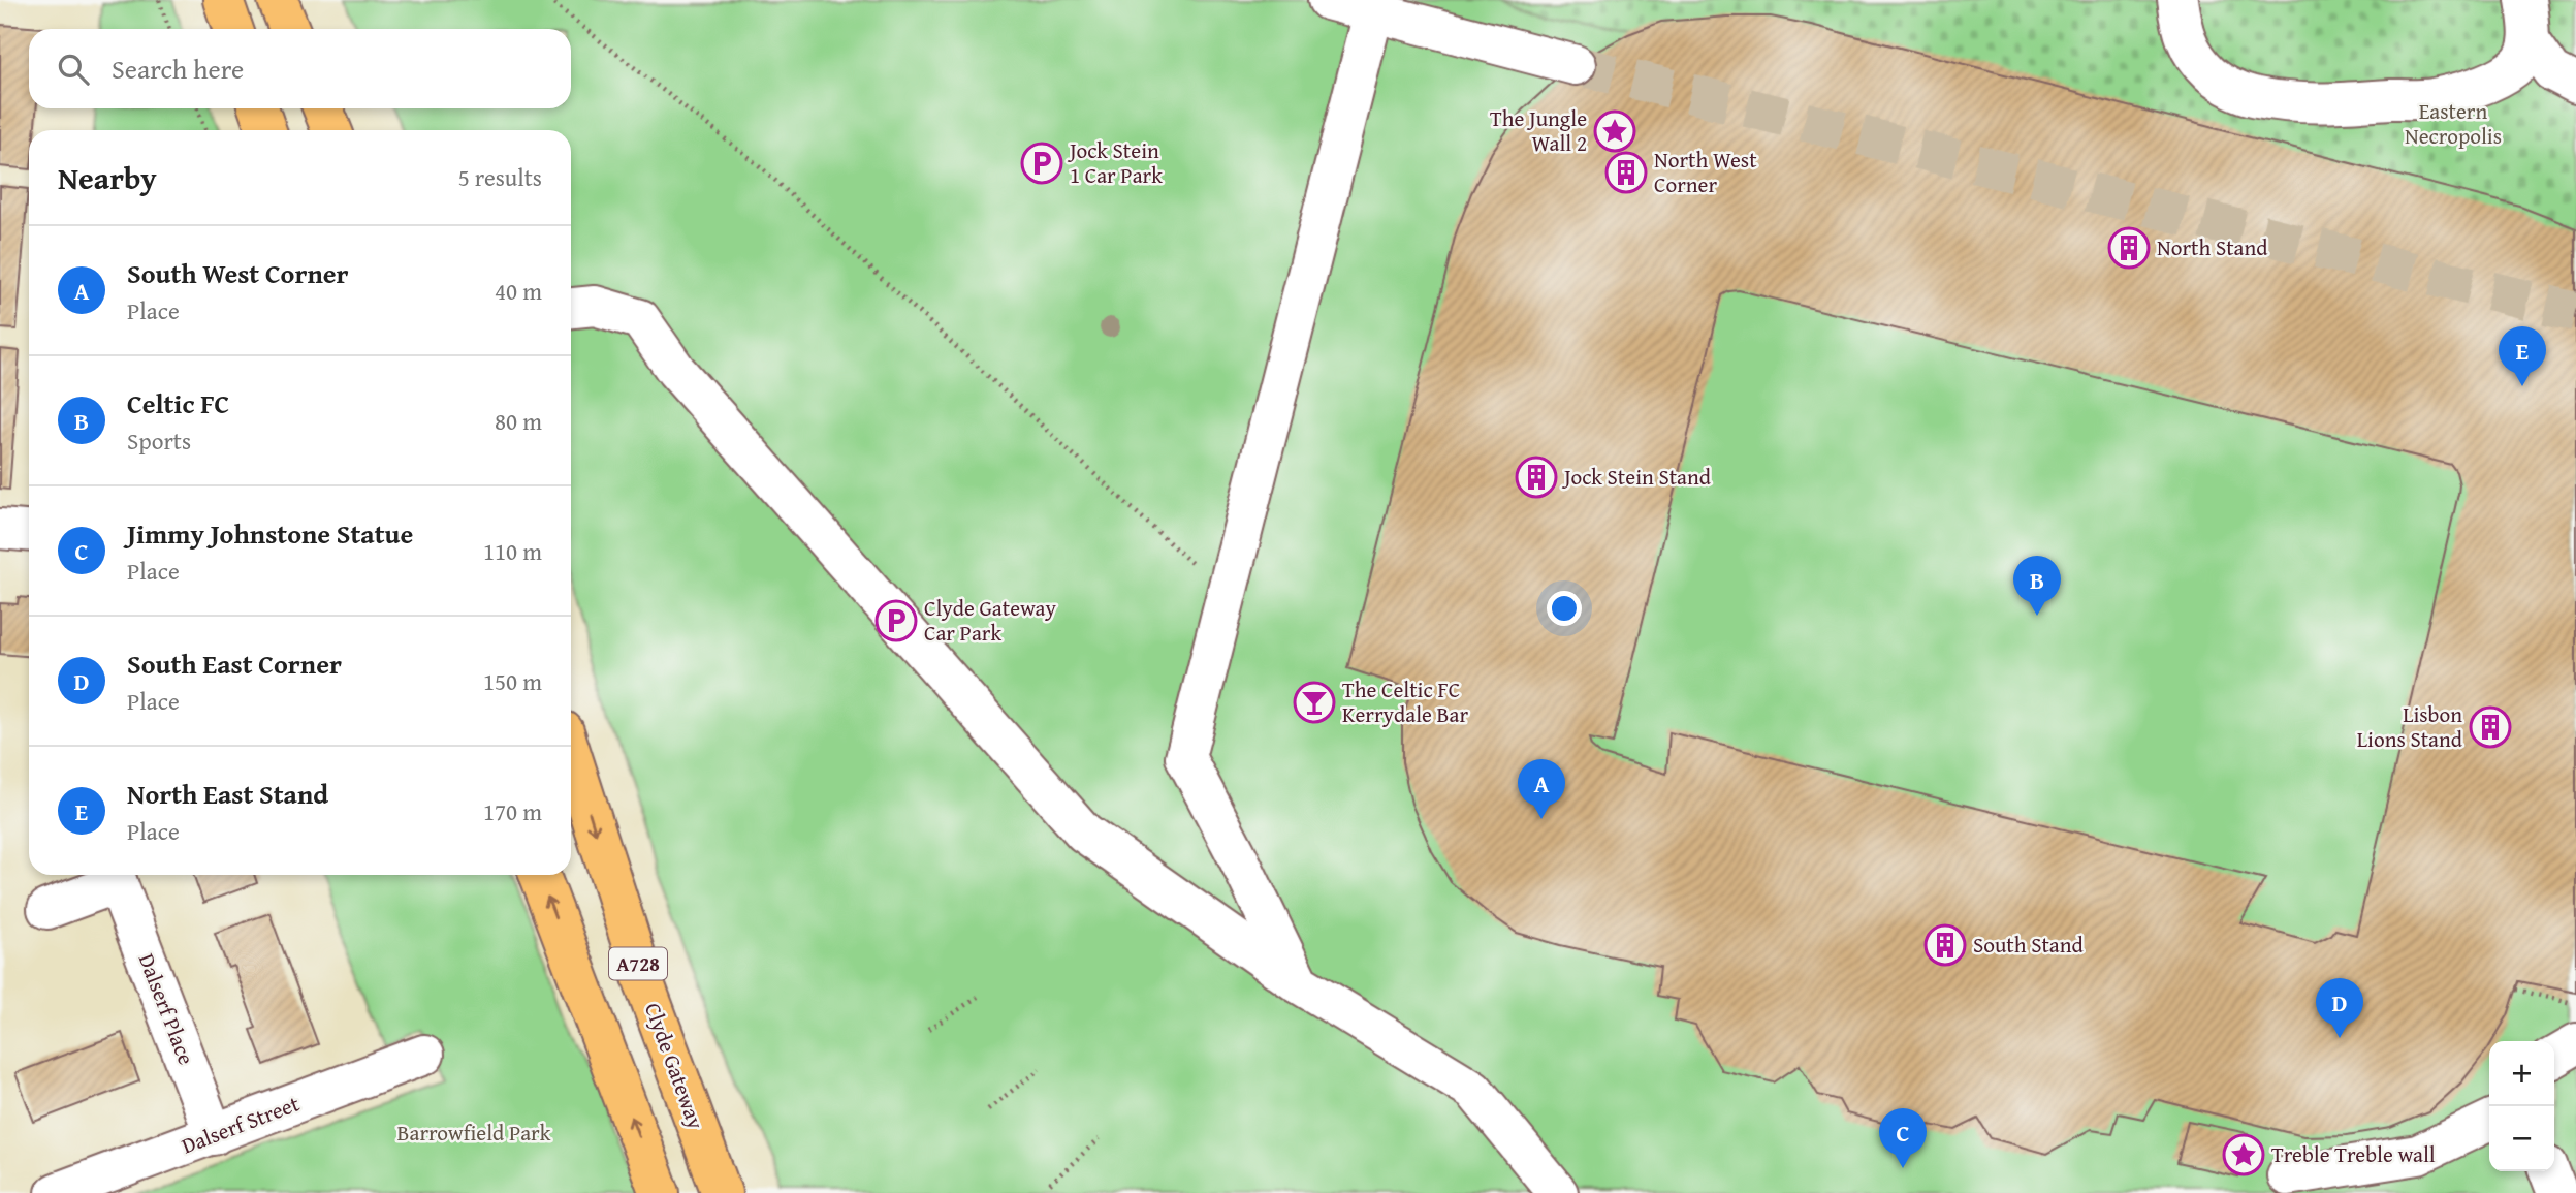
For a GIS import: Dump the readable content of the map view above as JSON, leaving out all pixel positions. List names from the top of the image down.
{
  "streets": {
    "main road": ["A728", "Clyde Gateway"],
    "street": ["Dalserf Place", "Dalserf Street"]
  },
  "crossings": [
    ["Dalserf Place", "Dalserf Street"]
  ],
  "parks": ["Eastern Necropolis", "Barrowfield Park"],
  "places": {
    "place": ["The Jungle Wall 2", "Treble Treble wall"],
    "parking": ["Jock Stein 1 Car Park", "Clyde Gateway Car Park"],
    "building": [
      "North West Corner",
      "North Stand",
      "Jock Stein Stand",
      "Lisbon Lions Stand",
      "South Stand"
    ],
    "bar": ["The Celtic FC Kerrydale Bar"]
  },
  "page": {
    "search": "Search here",
    "heading": ["Nearby", "5 results"],
    "list": [
      {
        "mark": "A",
        "name": "South West Corner",
        "note": "Place",
        "value": "40 m"
      },
      {
        "mark": "B",
        "name": "Celtic FC",
        "note": "Sports",
        "value": "80 m"
      },
      {
        "mark": "C",
        "name": "Jimmy Johnstone Statue",
        "note": "Place",
        "value": "110 m"
      },
      {
        "mark": "D",
        "name": "South East Corner",
        "note": "Place",
        "value": "150 m"
      },
      {
        "mark": "E",
        "name": "North East Stand",
        "note": "Place",
        "value": "170 m"
      }
    ],
    "pins": [
      "E",
      "B",
      "A",
      "D",
      "C"
    ],
    "map_buttons": ["+", "−"]
  }
}
